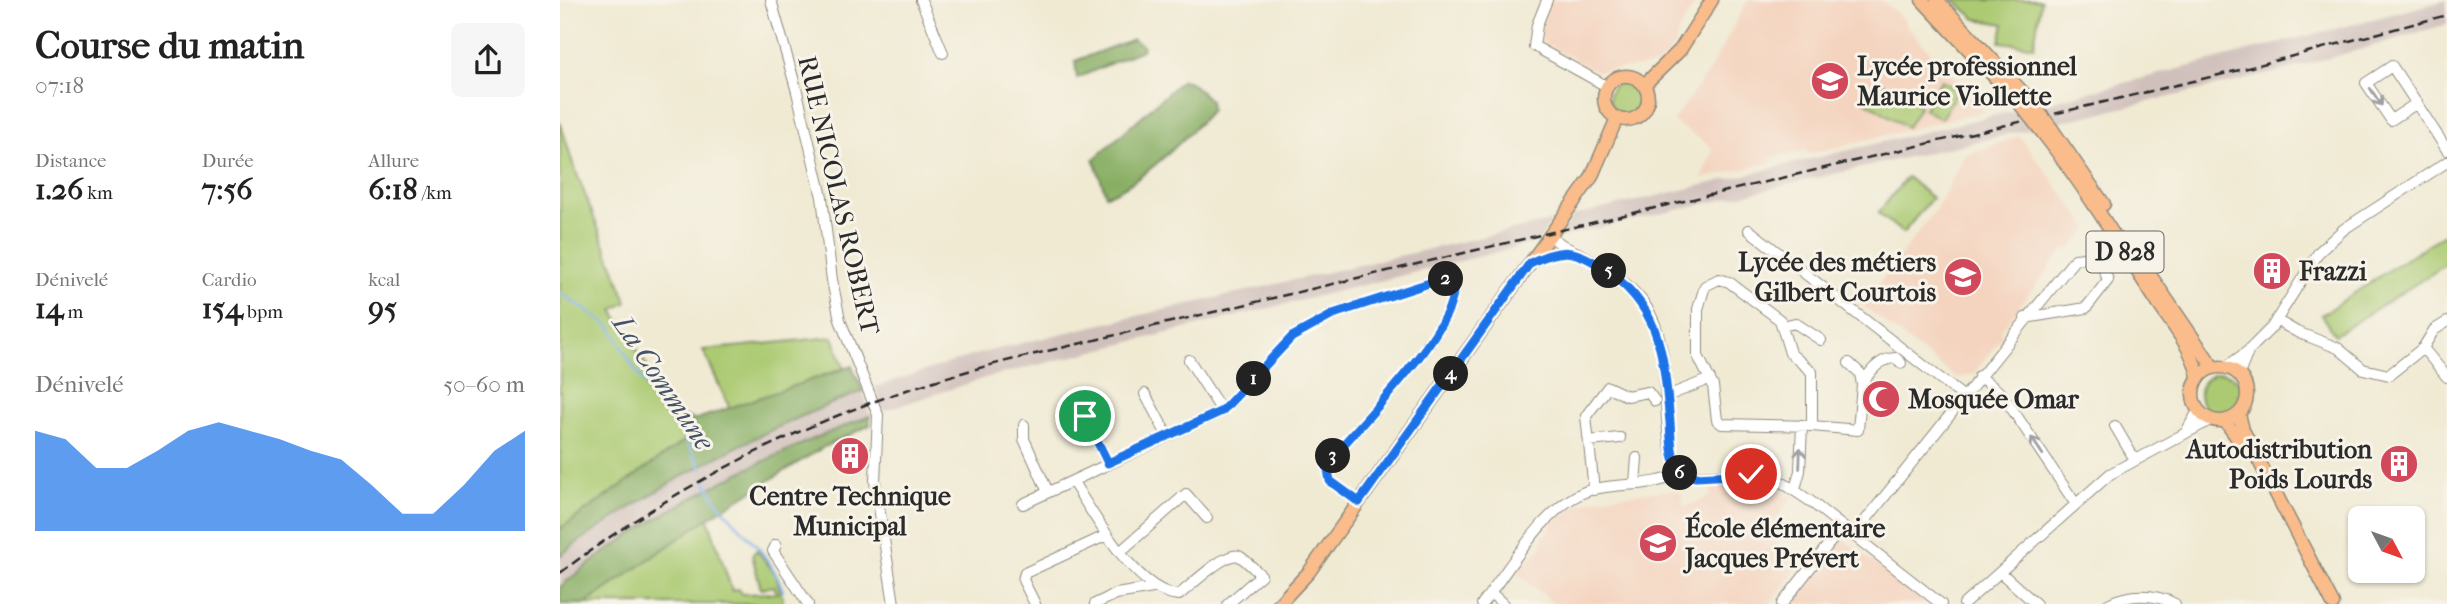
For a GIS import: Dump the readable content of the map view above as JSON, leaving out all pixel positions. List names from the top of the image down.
{
  "streets": {
    "main road": ["D 828"],
    "street": ["RUE NICOLAS ROBERT"]
  },
  "water": ["La Commune"],
  "places": {
    "school or university": ["Lycée professionnel Maurice Viollette", "Lycée des métiers Gilbert Courtois", "École élémentaire Jacques Prévert"],
    "building": ["Frazzi", "Centre Technique Municipal", "Autodistribution Poids Lourds"],
    "mosque": ["Mosquée Omar"]
  },
  "north": "bottom right",
  "page": {
    "heading": ["Course du matin", "07:18"],
    "stats": [
      ["Distance", "1.26 km"],
      ["Durée", "7:56"],
      ["Allure", "6:18 /km"],
      ["Dénivelé", "14 m"],
      ["Cardio", "154 bpm"],
      ["kcal", "95"]
    ],
    "pins": [
      "5",
      "2",
      "4",
      "1",
      "3",
      "6"
    ],
    "chart": ["Dénivelé", "50–60 m"]
  }
}
